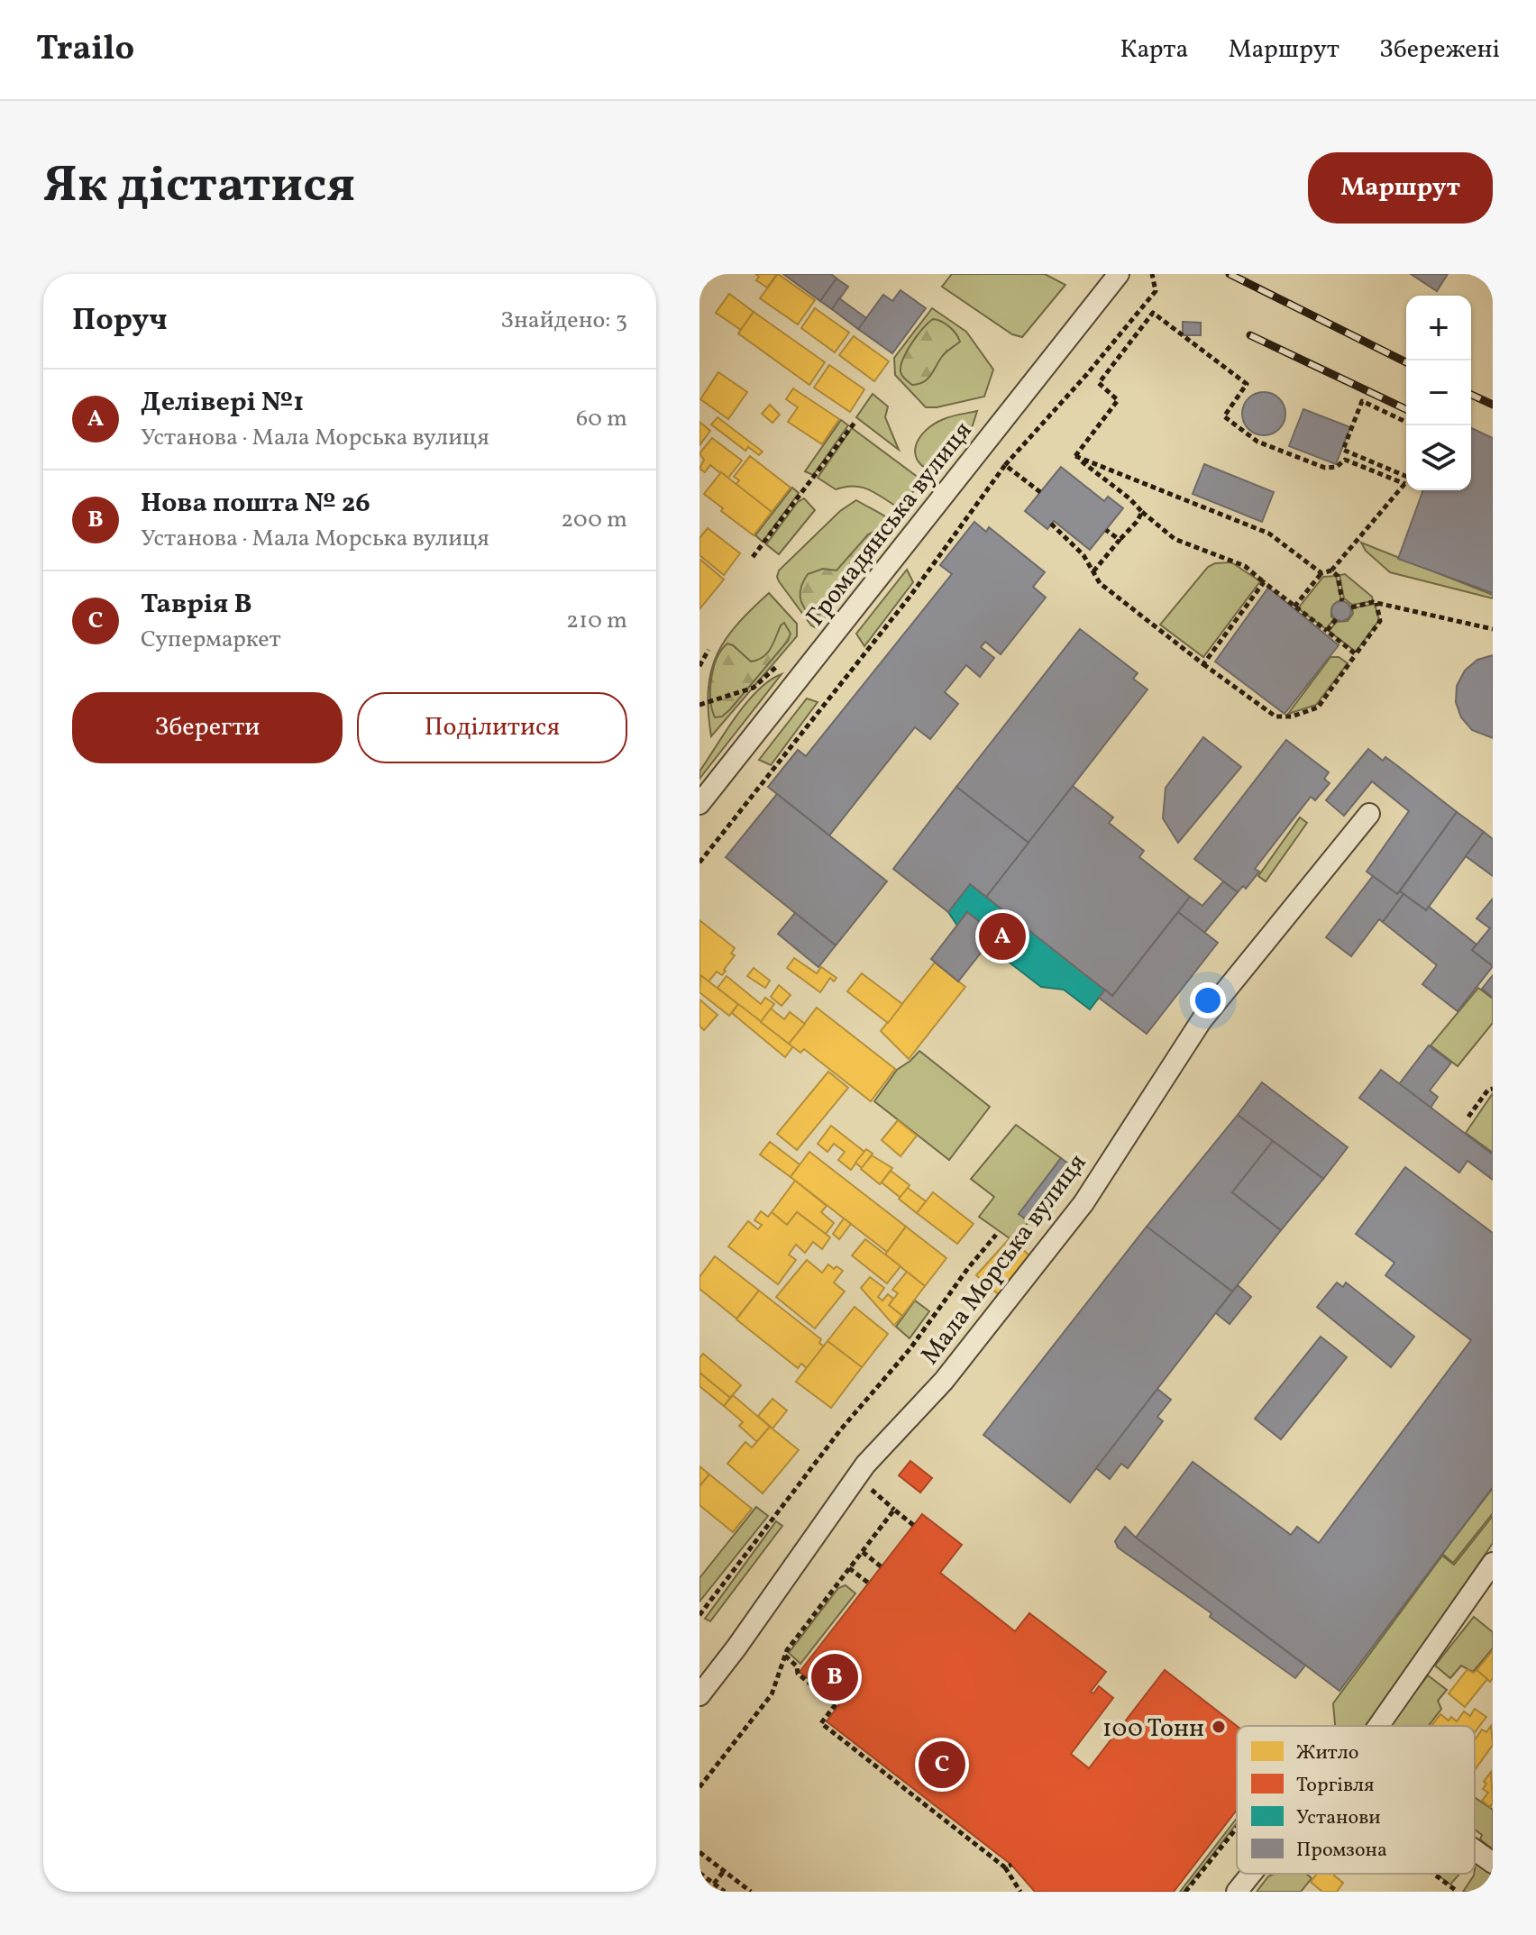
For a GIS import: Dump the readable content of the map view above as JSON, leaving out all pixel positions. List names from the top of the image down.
{
  "streets": {
    "street": ["Громадянська вулиця", "Мала Морська вулиця"]
  },
  "places": ["100 Тонн"],
  "legend": [
    "Житло",
    "Торгівля",
    "Установи",
    "Промзона"
  ],
  "page": {
    "header": "Trailo",
    "nav": ["Карта", "Маршрут", "Збережені"],
    "title": "Як дістатися",
    "buttons": [
      "Маршрут",
      ["Зберегти", "Поділитися"]
    ],
    "heading": ["Поруч", "Знайдено: 3"],
    "map_buttons": ["+", "−"],
    "list": [
      {
        "mark": "A",
        "name": "Делівері №1",
        "note": "Установа · Мала Морська вулиця",
        "value": "60 m"
      },
      {
        "mark": "B",
        "name": "Нова пошта № 26",
        "note": "Установа · Мала Морська вулиця",
        "value": "200 m"
      },
      {
        "mark": "C",
        "name": "Таврія В",
        "note": "Супермаркет",
        "value": "210 m"
      }
    ],
    "pins": ["A", "B", "C"]
  }
}
